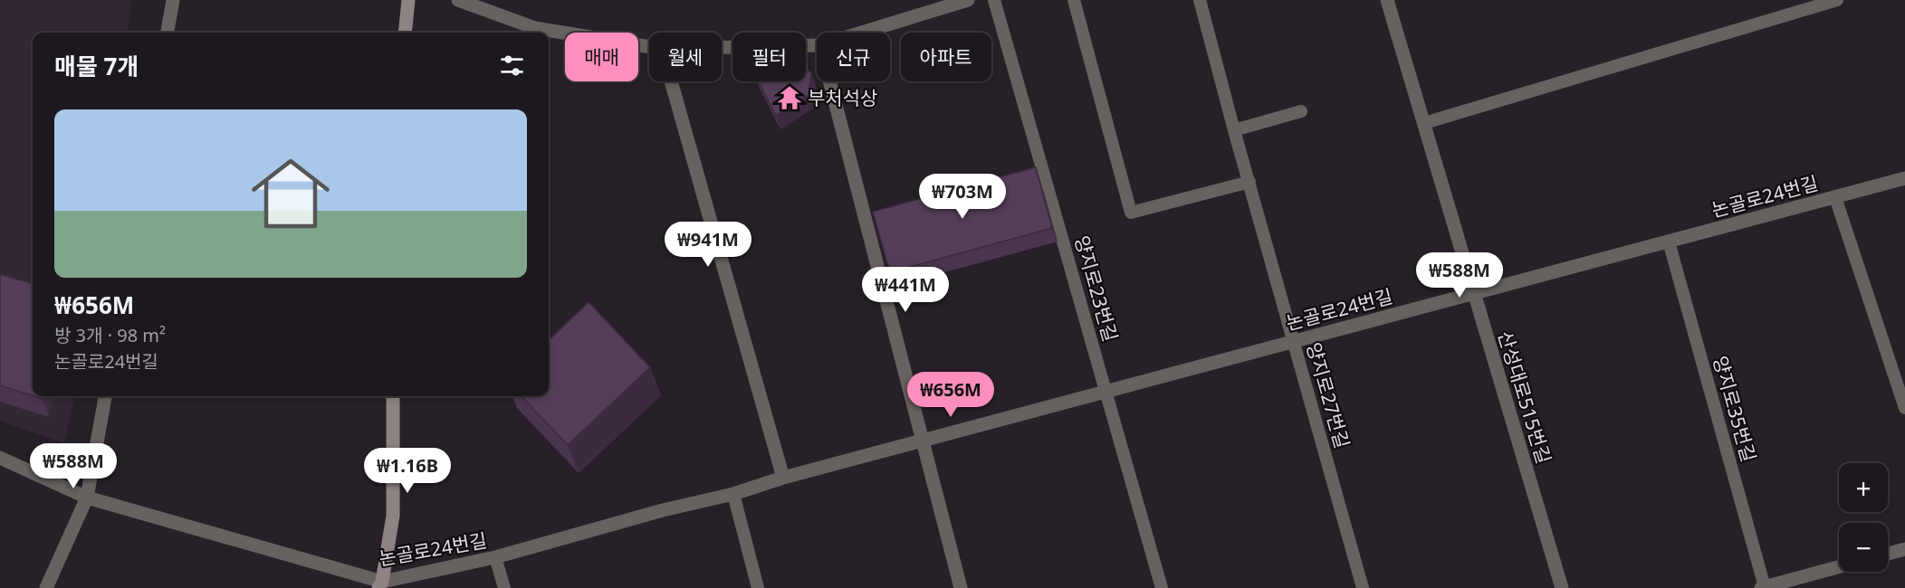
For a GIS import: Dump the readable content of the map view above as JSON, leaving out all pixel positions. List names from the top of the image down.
{
  "streets": {
    "street": ["논골로24번길", "산성대로515번길"],
    "lane": ["양지로23번길", "양지로27번길", "양지로35번길"]
  },
  "crossings": [
    ["논골로24번길", "양지로23번길"],
    ["논골로24번길", "양지로27번길"],
    ["논골로24번길", "산성대로515번길"],
    ["논골로24번길", "양지로35번길"]
  ],
  "places": {
    "temple": ["부처석상"]
  },
  "page": {
    "chip": [
      "매매",
      "월세",
      "필터",
      "신규",
      "아파트"
    ],
    "heading": "매물 7개",
    "list": [
      {
        "name": "₩656M",
        "note": "방 3개 · 98 m² · 논골로24번길"
      }
    ],
    "price": [
      "₩703M",
      "₩941M",
      "₩588M",
      "₩441M",
      "₩656M",
      "₩588M",
      "₩1.16B"
    ],
    "map_buttons": ["+", "−"]
  }
}
